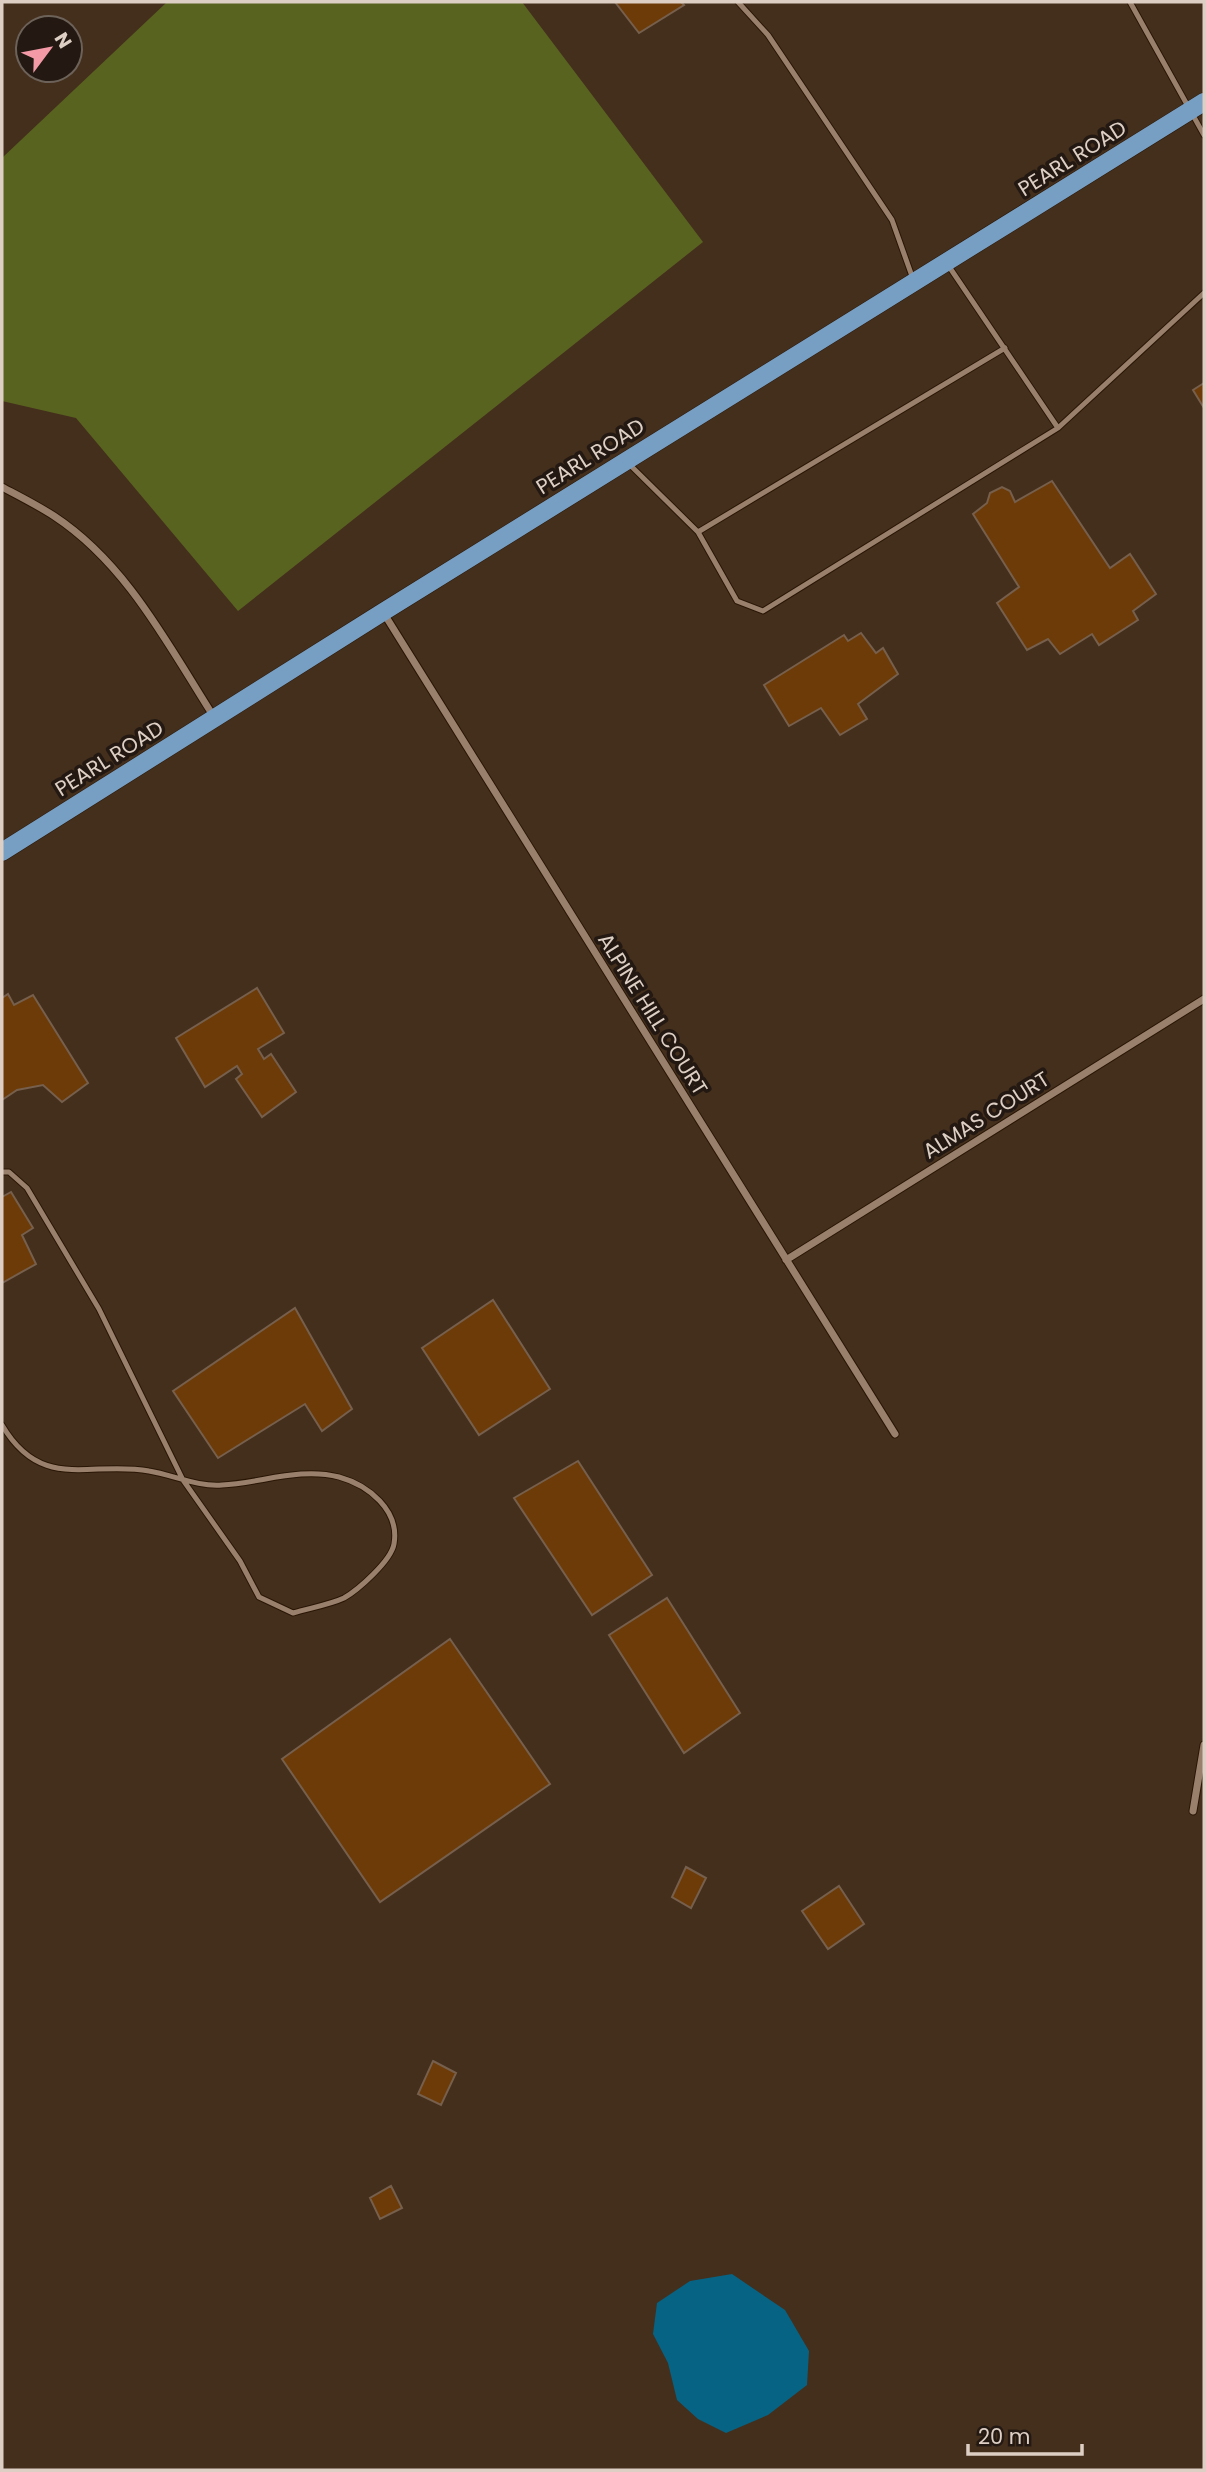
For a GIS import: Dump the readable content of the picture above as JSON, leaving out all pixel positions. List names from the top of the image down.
{
  "streets": {
    "main road": ["PEARL ROAD"],
    "street": ["ALPINE HILL COURT", "ALMAS COURT"]
  },
  "crossings": [
    ["PEARL ROAD", "ALPINE HILL COURT"],
    ["ALPINE HILL COURT", "ALMAS COURT"]
  ],
  "scale_bar": "20 m",
  "north": "top right"
}
